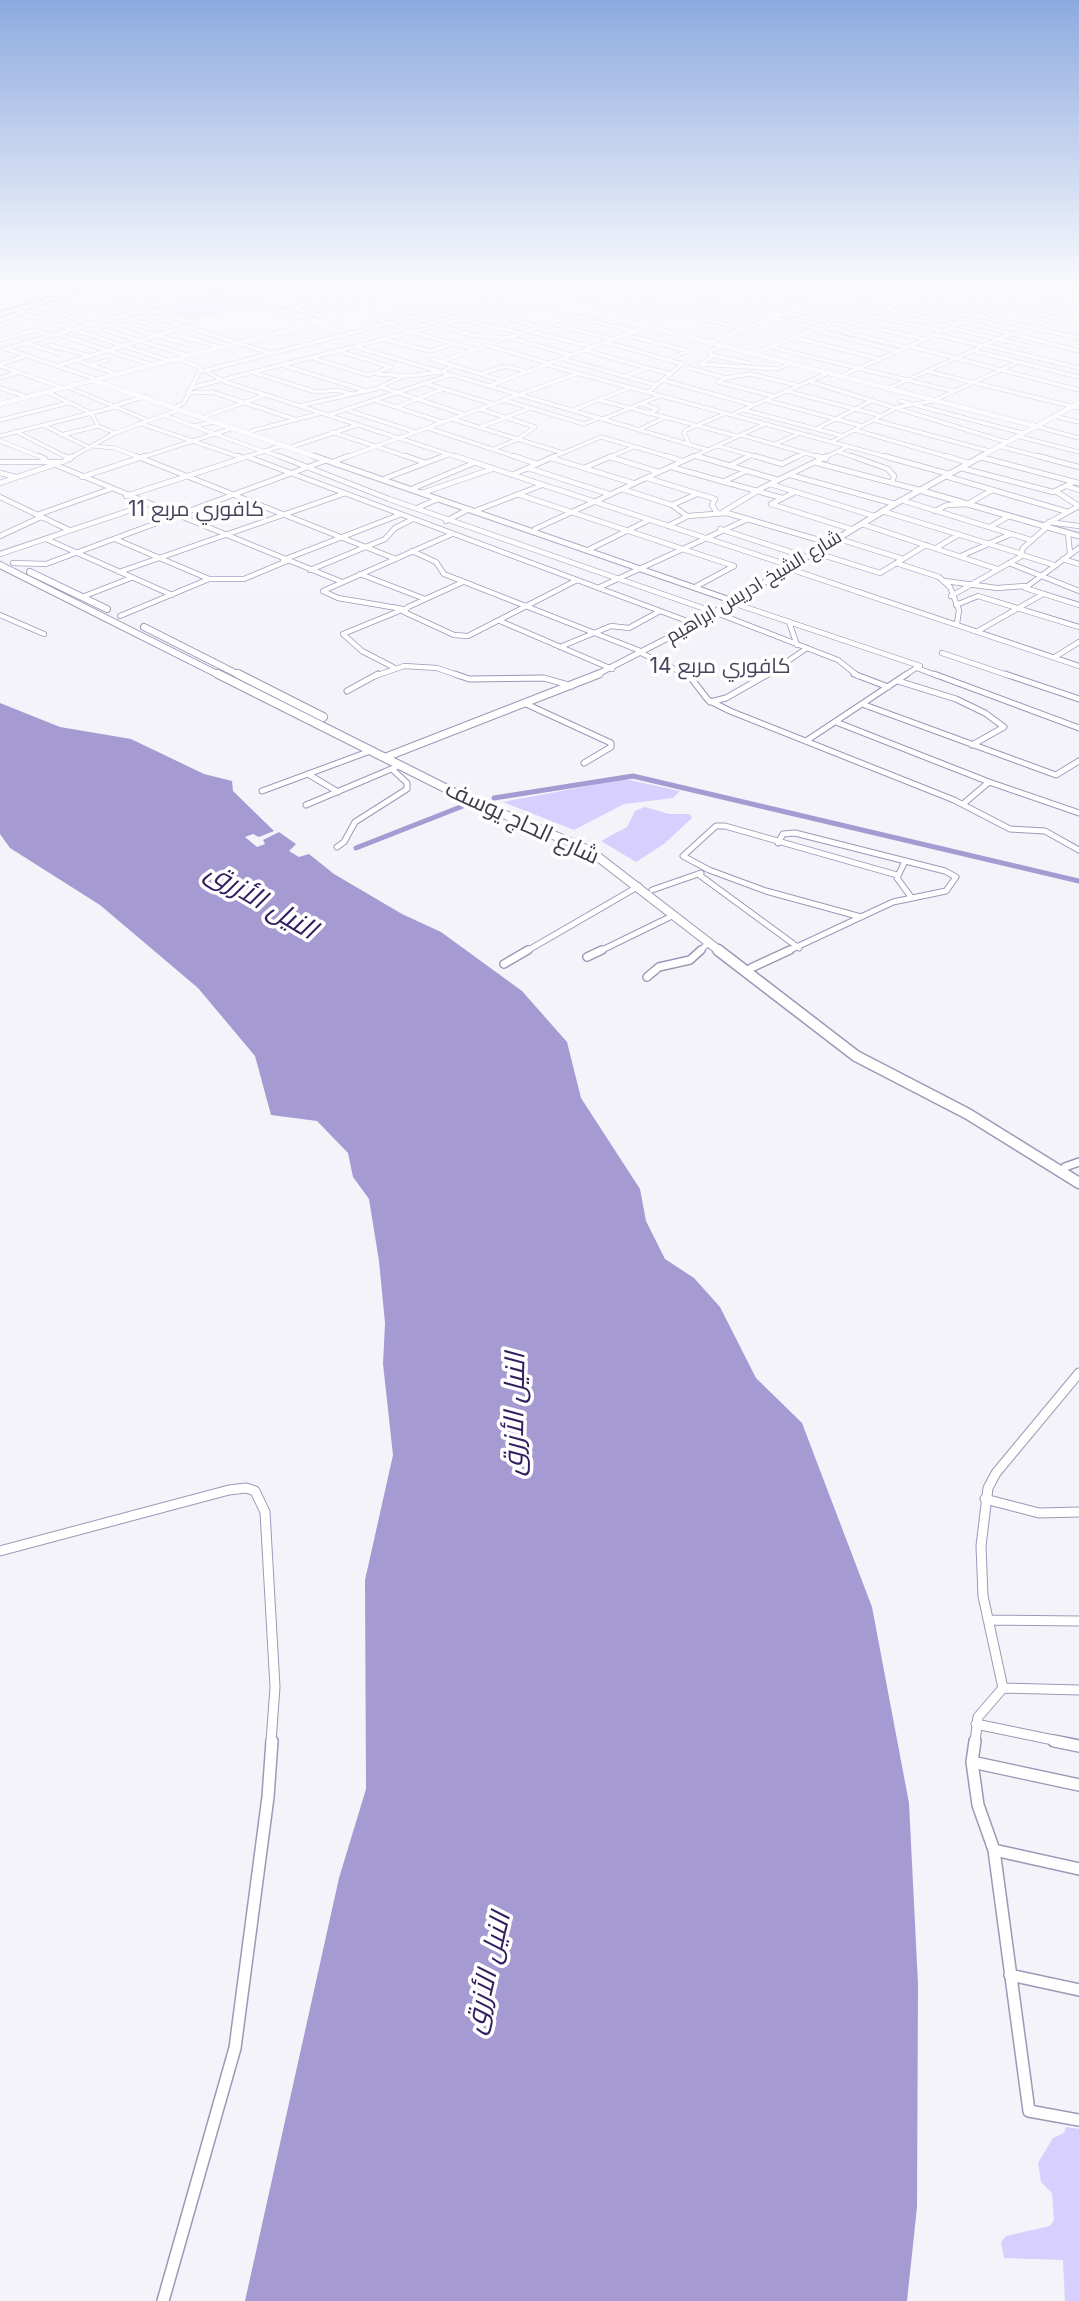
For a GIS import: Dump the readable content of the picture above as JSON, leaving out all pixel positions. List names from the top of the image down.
{
  "streets": {
    "main road": ["شارع الحاج يوسف"],
    "street": ["شارع الشيخ ادريس ابراهيم"]
  },
  "crossings": [
    ["شارع الشيخ ادريس ابراهيم", "شارع الحاج يوسف"]
  ],
  "districts": ["كافوري مربع 11", "كافوري مربع 14"],
  "water": ["النيل الأزرق"]
}
